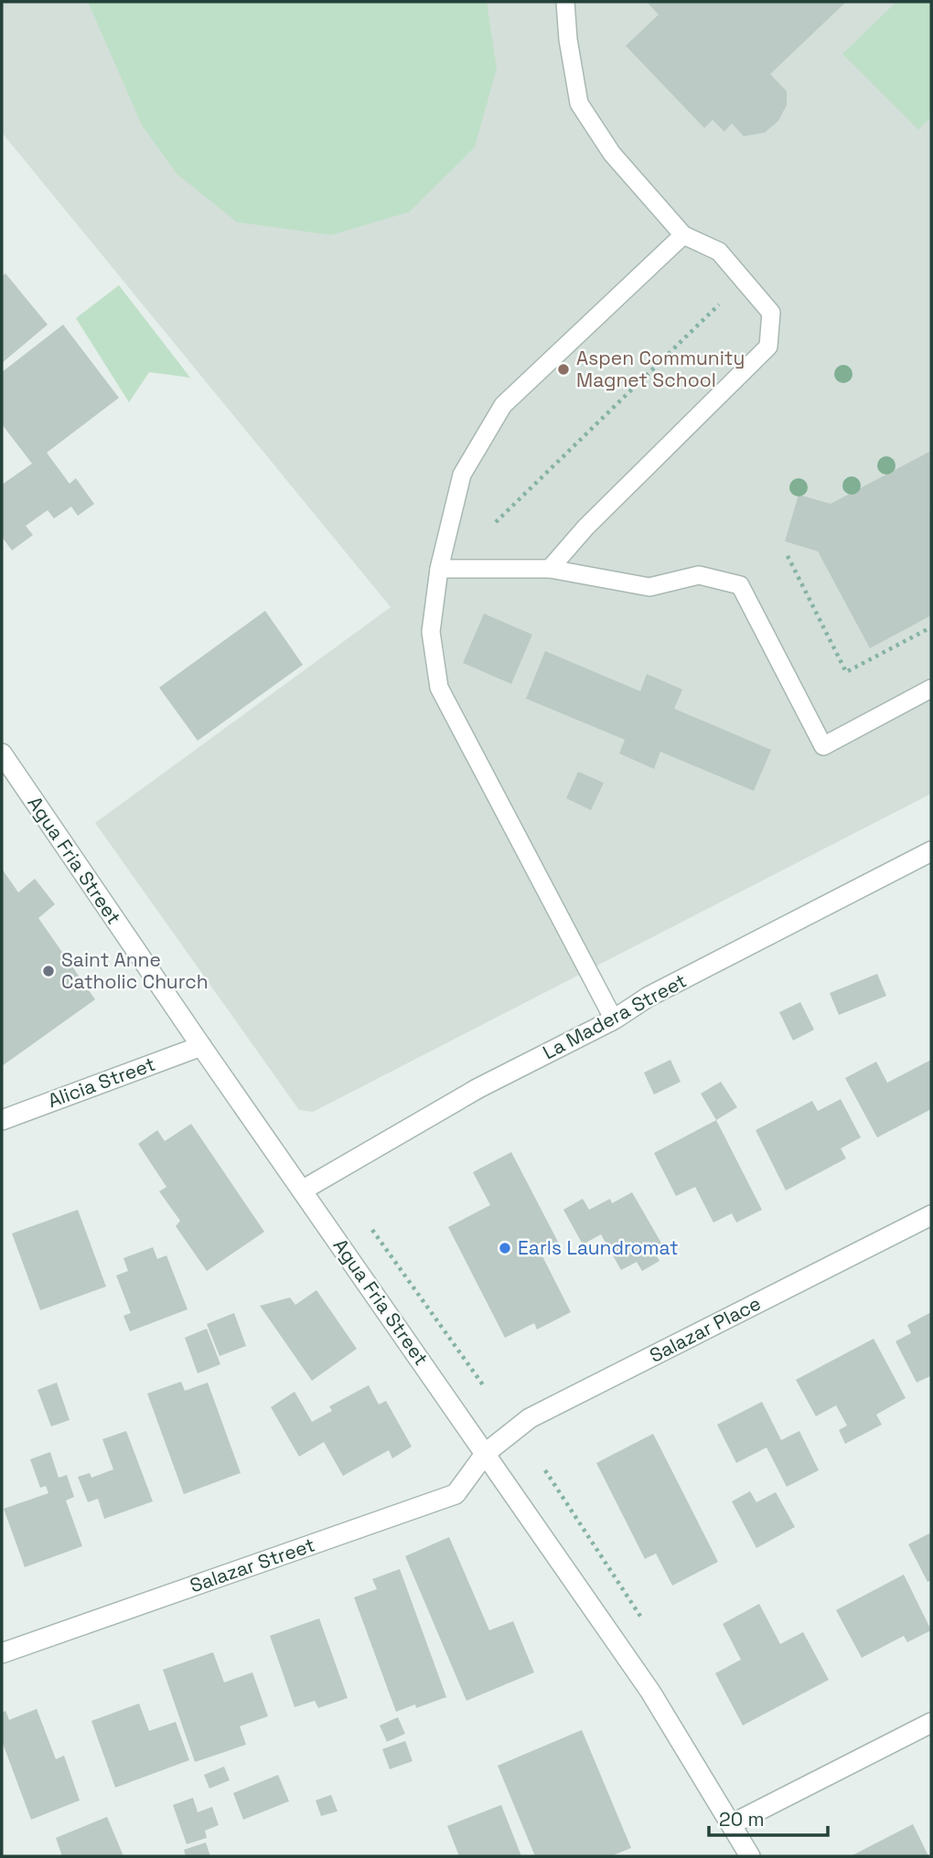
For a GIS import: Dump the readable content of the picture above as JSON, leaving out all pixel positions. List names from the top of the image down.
{
  "streets": {
    "street": [
      "Agua Fria Street",
      "La Madera Street",
      "Alicia Street",
      "Salazar Place",
      "Salazar Street"
    ]
  },
  "crossings": [
    ["Agua Fria Street", "La Madera Street"],
    ["Agua Fria Street", "Alicia Street"],
    ["Agua Fria Street", "Salazar Place"],
    ["Agua Fria Street", "Salazar Street"],
    ["Salazar Place", "Salazar Street"]
  ],
  "places": ["Aspen Community Magnet School", "Saint Anne Catholic Church", "Earls Laundromat"],
  "scale_bar": "20 m"
}
